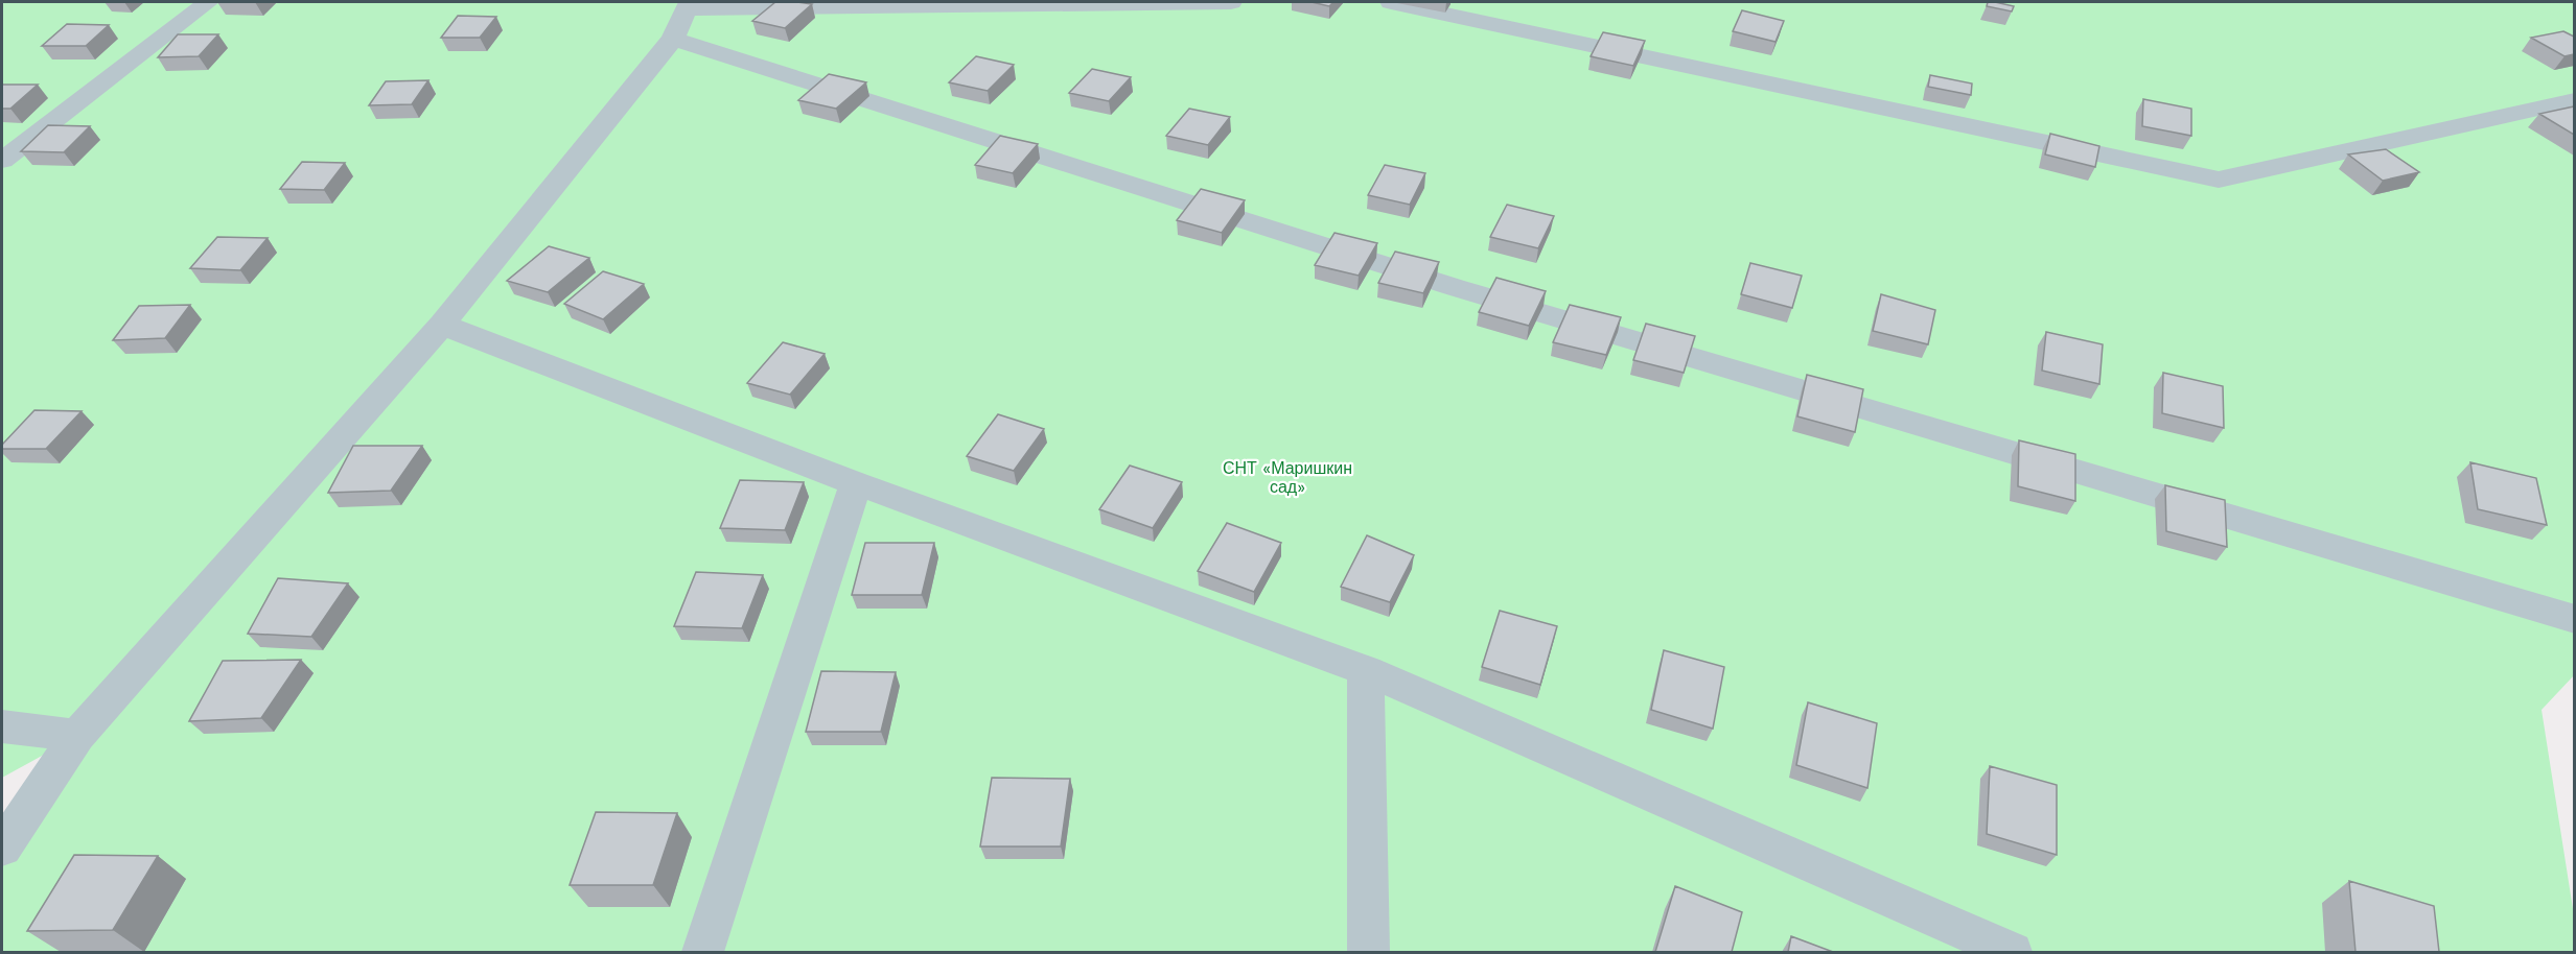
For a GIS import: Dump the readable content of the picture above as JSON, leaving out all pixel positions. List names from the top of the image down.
{
  "parks": ["СНТ «Маришкин сад»"]
}
